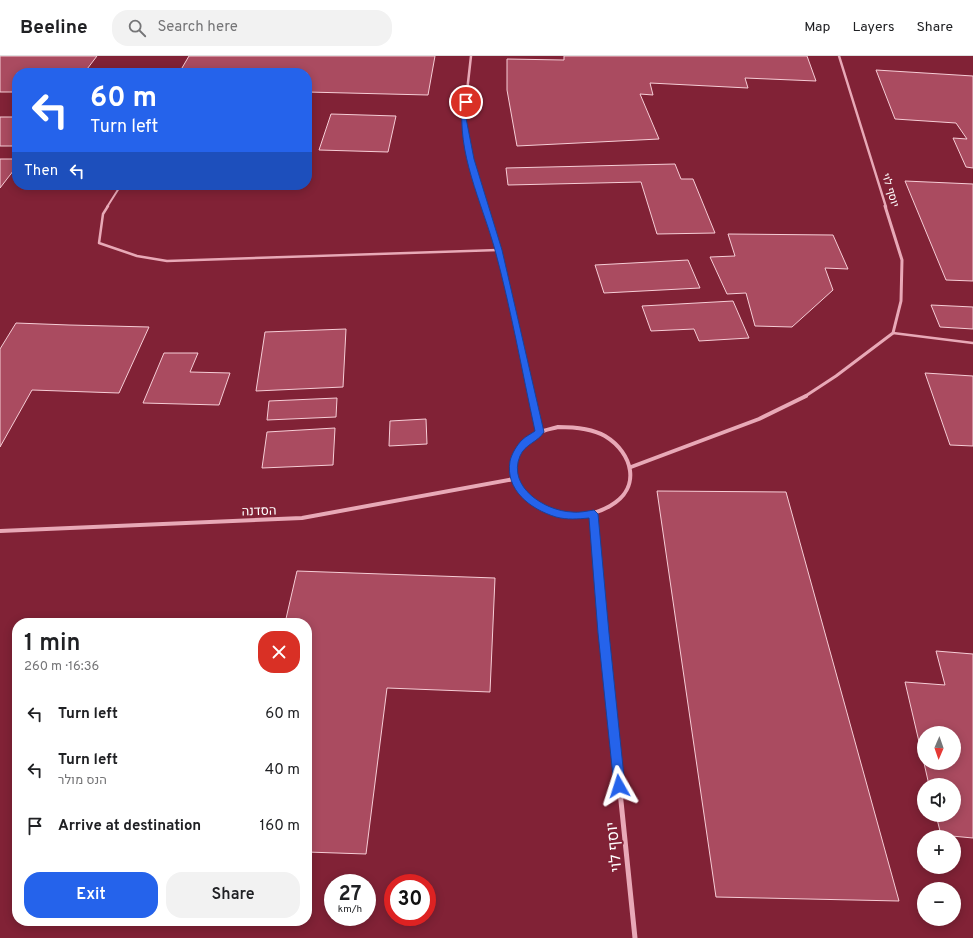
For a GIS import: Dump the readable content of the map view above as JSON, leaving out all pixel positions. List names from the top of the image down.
{
  "streets": {
    "street": ["יוסף לוי", "הסדנה"]
  },
  "crossings": [
    ["יוסף לוי", "הסדנה"]
  ],
  "north": "bottom",
  "page": {
    "header": "Beeline",
    "search": "Search here",
    "nav": ["Map", "Layers", "Share"],
    "turn": ["60 m", "Turn left"],
    "then": "Then",
    "heading": ["1 min", "260 m · 16:36"],
    "list": [
      {
        "name": "Turn left",
        "value": "60 m"
      },
      {
        "name": "Turn left",
        "note": "הנס מולר",
        "value": "40 m"
      },
      {
        "name": "Arrive at destination",
        "value": "160 m"
      }
    ],
    "map_buttons": ["+", "−"],
    "buttons": ["Exit", "Share"],
    "speed": "27 km/h",
    "limit": "30"
  }
}
